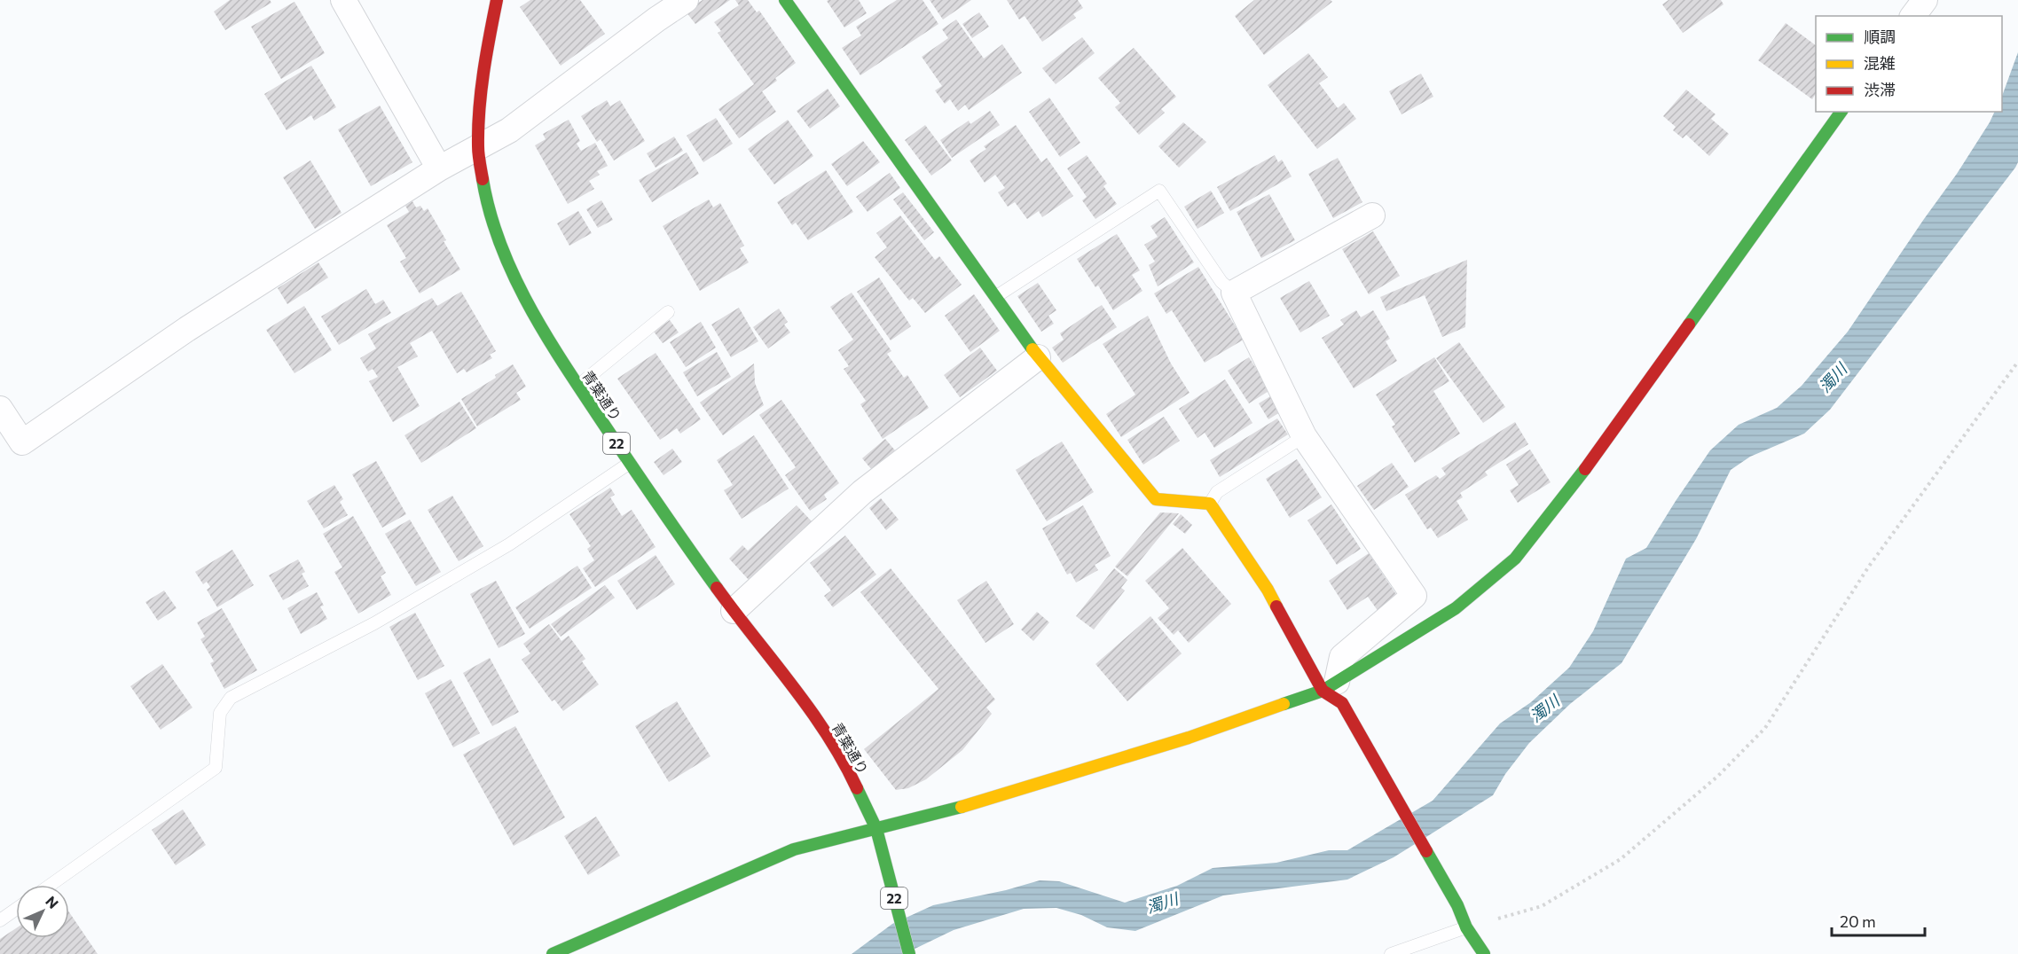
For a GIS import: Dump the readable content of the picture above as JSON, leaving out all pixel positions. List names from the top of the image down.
{
  "streets": {
    "street": ["青葉通り", "22"]
  },
  "water": ["濁川"],
  "legend": ["順調", "混雑", "渋滞"],
  "scale_bar": "20 m",
  "north": "top right"
}
